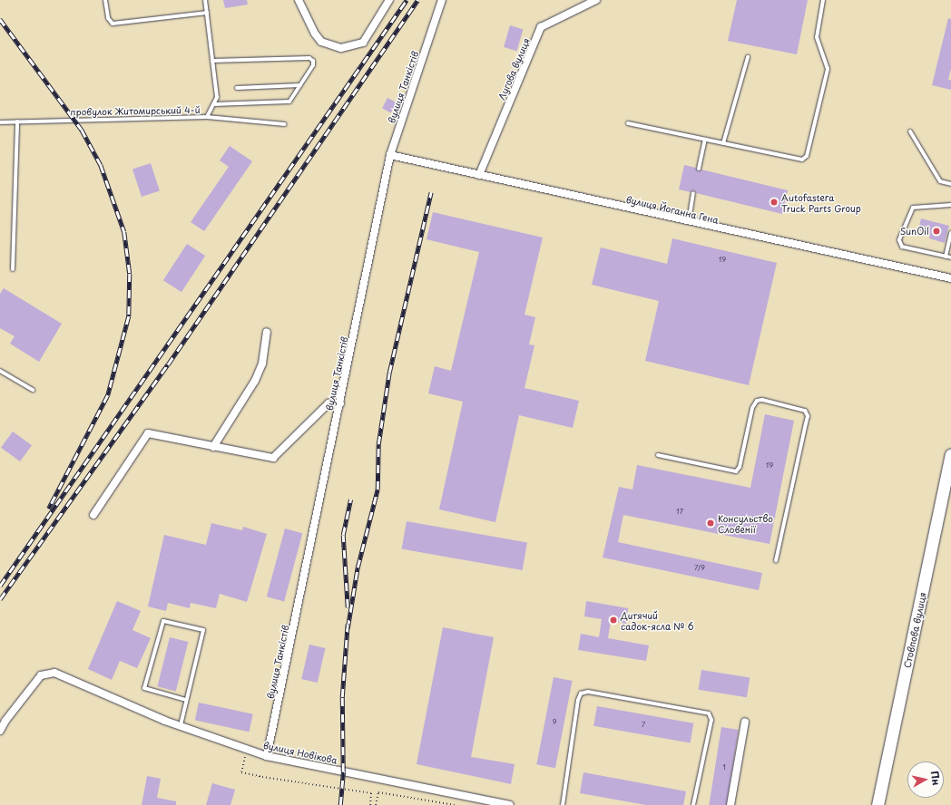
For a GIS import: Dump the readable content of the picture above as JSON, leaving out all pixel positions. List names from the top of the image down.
{
  "streets": {
    "main road": ["Стовпова вулиця"],
    "street": [
      "Лугова вулиця",
      "вулиця Танкістів",
      "вулиця Йоганна Гена",
      "вулиця Новікова"
    ],
    "lane": ["провулок Житомирський 4-й"]
  },
  "crossings": [
    ["Лугова вулиця", "вулиця Йоганна Гена"],
    ["вулиця Танкістів", "вулиця Йоганна Гена"],
    ["вулиця Танкістів", "вулиця Новікова"]
  ],
  "places": [
    "Autofastera Truck Parts Group",
    "SunOil",
    "Консульство Словенії",
    "Дитячий садок-ясла № 6"
  ],
  "house_numbers": [
    "19",
    "19",
    "17",
    "7/9",
    "9",
    "7",
    "1"
  ],
  "north": "right"
}
